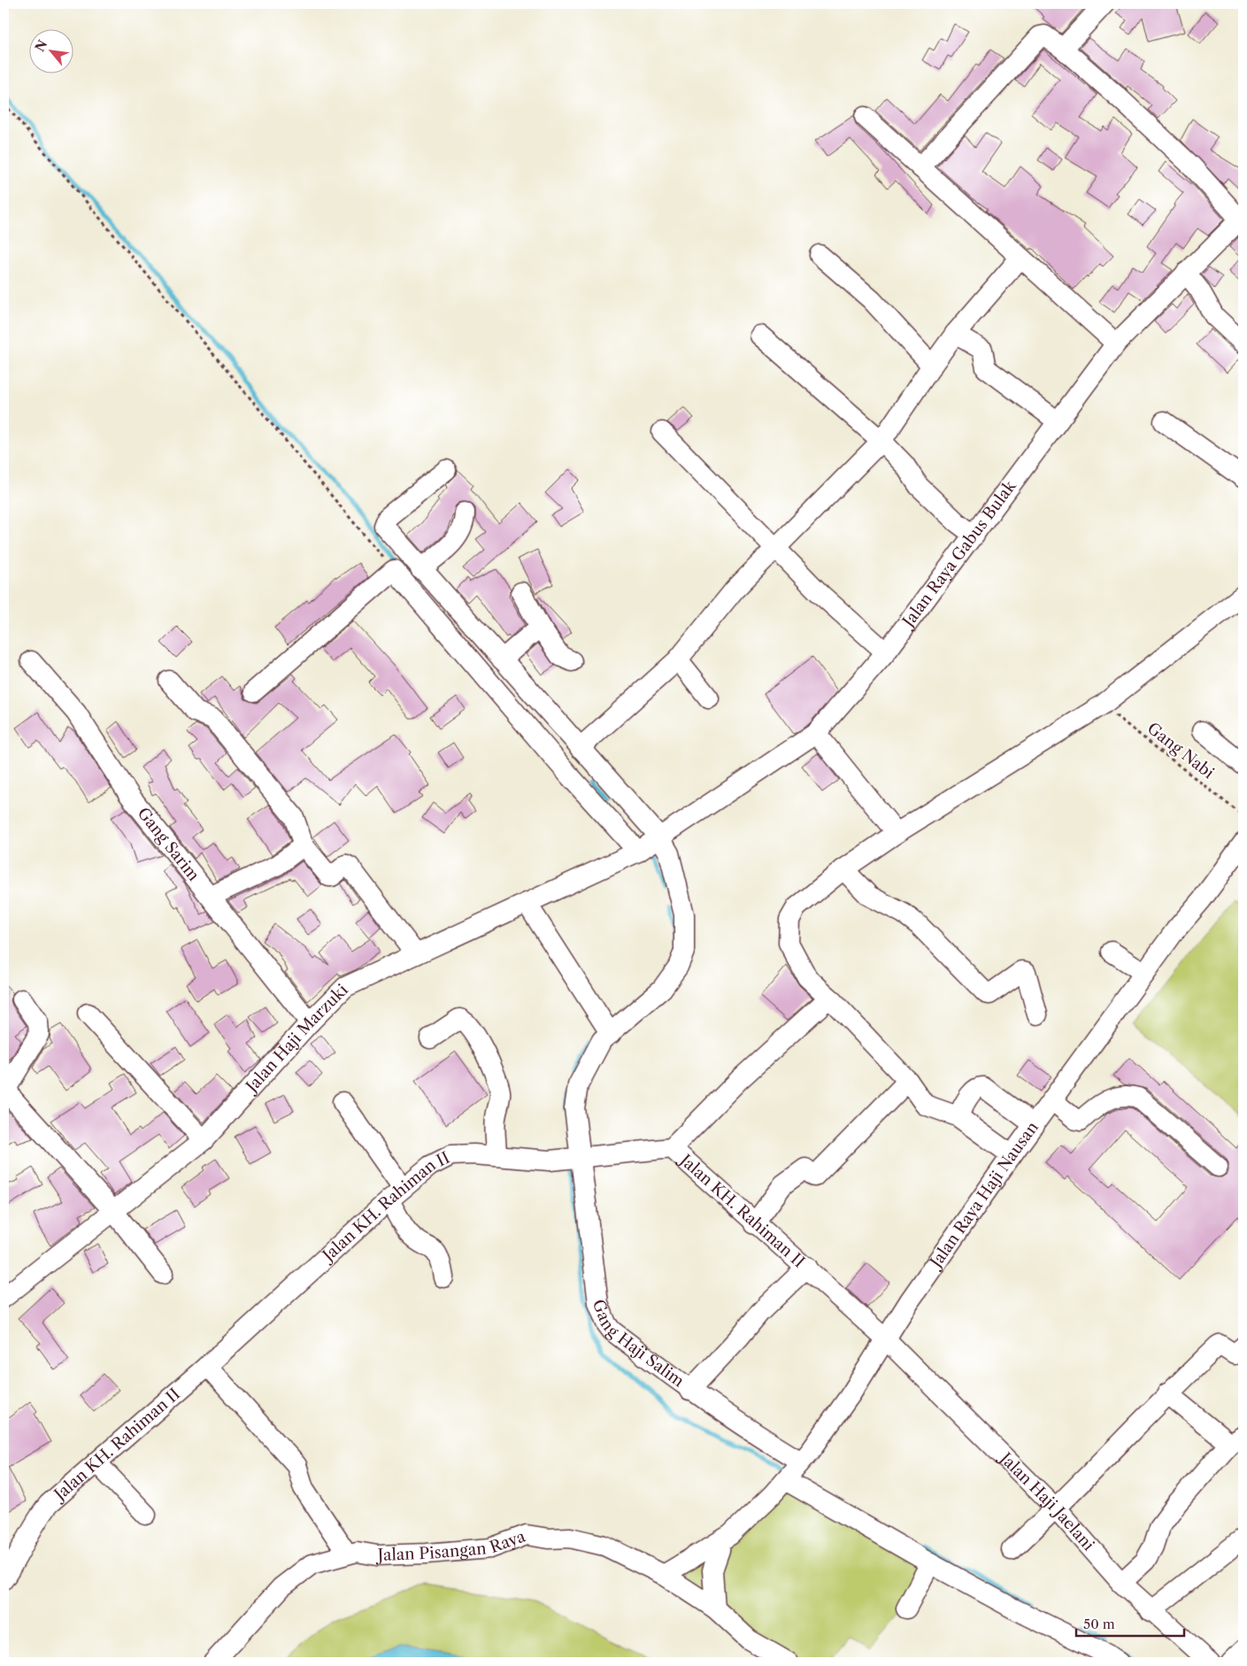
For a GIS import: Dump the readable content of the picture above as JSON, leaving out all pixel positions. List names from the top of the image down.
{
  "streets": {
    "street": [
      "Jalan Raya Gabus Bulak",
      "Gang Sarim",
      "Jalan Haji Marzuki",
      "Jalan Raya Haji Nausan",
      "Jalan KH. Rahiman II",
      "Gang Haji Salim",
      "Jalan Haji Jaelani",
      "Jalan Pisangan Raya"
    ],
    "path": ["Gang Nabi"]
  },
  "crossings": [
    ["Jalan Raya Gabus Bulak", "Jalan Haji Marzuki"],
    ["Jalan Raya Gabus Bulak", "Gang Haji Salim"],
    ["Gang Sarim", "Jalan Haji Marzuki"],
    ["Jalan Raya Haji Nausan", "Jalan KH. Rahiman II"],
    ["Jalan Raya Haji Nausan", "Gang Haji Salim"],
    ["Jalan Raya Haji Nausan", "Jalan Haji Jaelani"],
    ["Jalan Raya Haji Nausan", "Jalan Pisangan Raya"],
    ["Jalan KH. Rahiman II", "Gang Haji Salim"],
    ["Jalan KH. Rahiman II", "Jalan Haji Jaelani"]
  ],
  "scale_bar": "50 m",
  "north": "top left"
}
